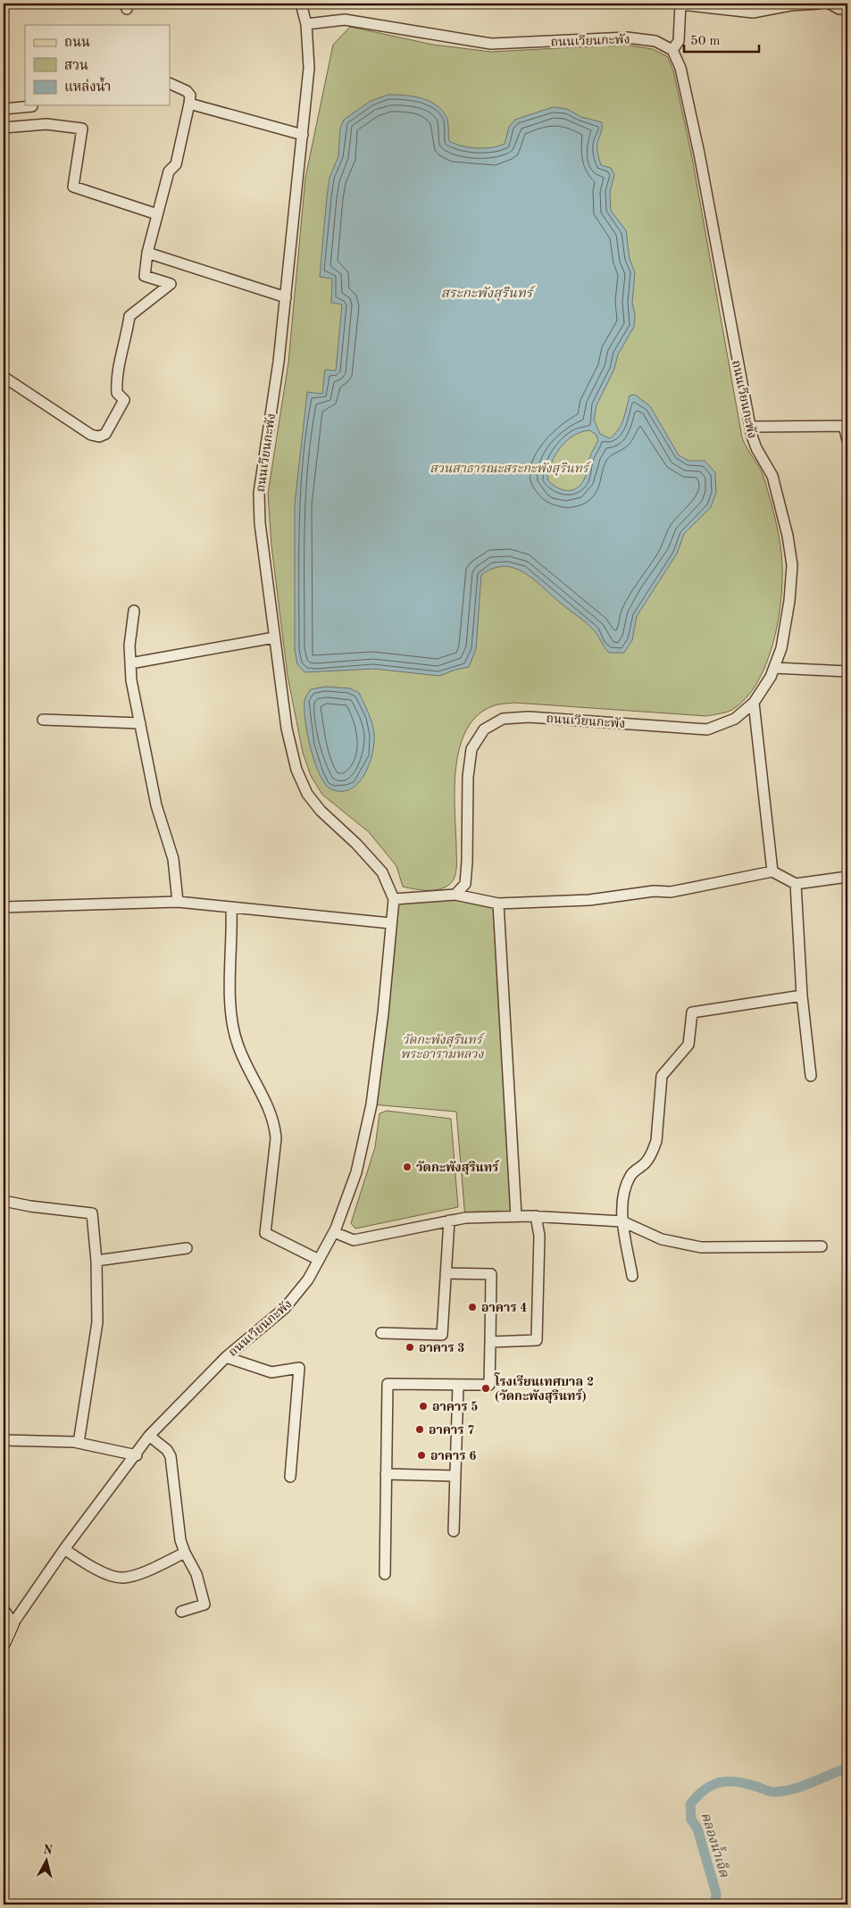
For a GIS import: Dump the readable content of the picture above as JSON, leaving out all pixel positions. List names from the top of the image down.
{
  "streets": {
    "main road": ["ถนนเวียนกะพัง"]
  },
  "water": ["สระกะพังสุรินทร์", "คลองน้ำเจ็ด"],
  "parks": ["สวนสาธารณะสระกะพังสุรินทร์", "วัดกะพังสุรินทร์ พระอารามหลวง"],
  "places": [
    "วัดกะพังสุรินทร์",
    "อาคาร 4",
    "อาคาร 3",
    "โรงเรียนเทศบาล 2 (วัดกะพังสุรินทร์)",
    "อาคาร 5",
    "อาคาร 7",
    "อาคาร 6"
  ],
  "legend": ["ถนน", "สวน", "แหล่งน้ำ"],
  "scale_bar": "50 m",
  "north": "top"
}
